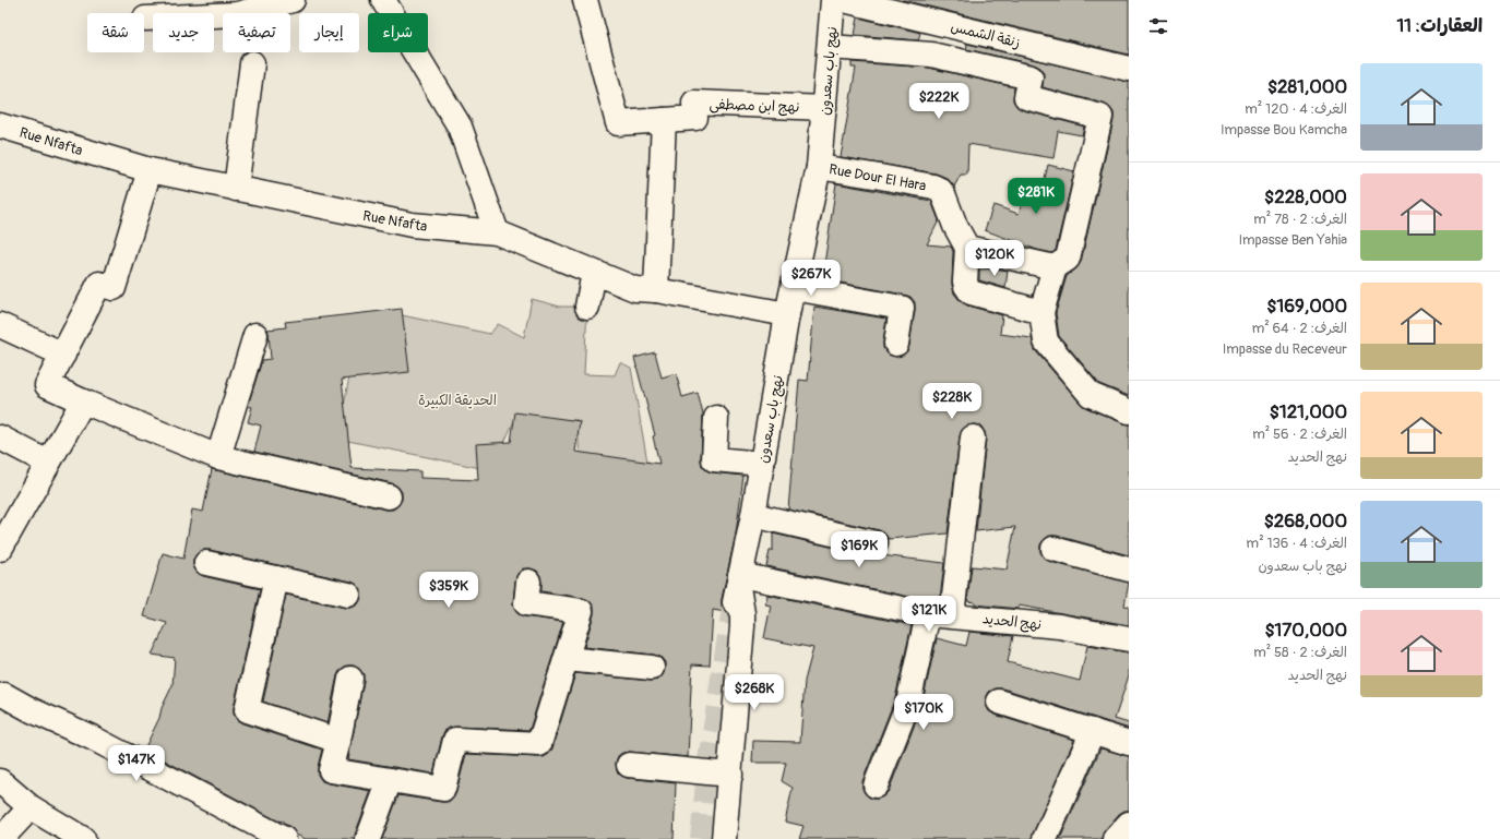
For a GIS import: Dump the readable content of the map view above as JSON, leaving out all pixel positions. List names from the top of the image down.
{
  "streets": {
    "street": [
      "زنقة الشمس",
      "نهج باب سعدون",
      "نهج ابن مصطفى",
      "Rue Nfafta",
      "Rue Dour El Hara",
      "نهج الحديد"
    ]
  },
  "crossings": [
    ["نهج باب سعدون", "نهج ابن مصطفى"],
    ["نهج باب سعدون", "Rue Nfafta"],
    ["نهج باب سعدون", "Rue Dour El Hara"],
    ["نهج باب سعدون", "نهج الحديد"]
  ],
  "parks": ["الحديقة الكبيرة"],
  "page": {
    "heading": "العقارات: 11",
    "chip": [
      "شراء",
      "إيجار",
      "تصفية",
      "جديد",
      "شقة"
    ],
    "list": [
      {
        "name": "$281,000",
        "note": "الغرف: 4 · 120 m² · Impasse Bou Kamcha"
      },
      {
        "name": "$228,000",
        "note": "الغرف: 2 · 78 m² · Impasse Ben Yahia"
      },
      {
        "name": "$169,000",
        "note": "الغرف: 2 · 64 m² · Impasse du Receveur"
      },
      {
        "name": "$121,000",
        "note": "الغرف: 2 · 56 m² · نهج الحديد"
      },
      {
        "name": "$268,000",
        "note": "الغرف: 4 · 136 m² · نهج باب سعدون"
      },
      {
        "name": "$170,000",
        "note": "الغرف: 2 · 58 m² · نهج الحديد"
      }
    ],
    "price": [
      "$222K",
      "$281K",
      "$120K",
      "$267K",
      "$228K",
      "$169K",
      "$359K",
      "$121K",
      "$268K",
      "$170K",
      "$147K"
    ]
  }
}
